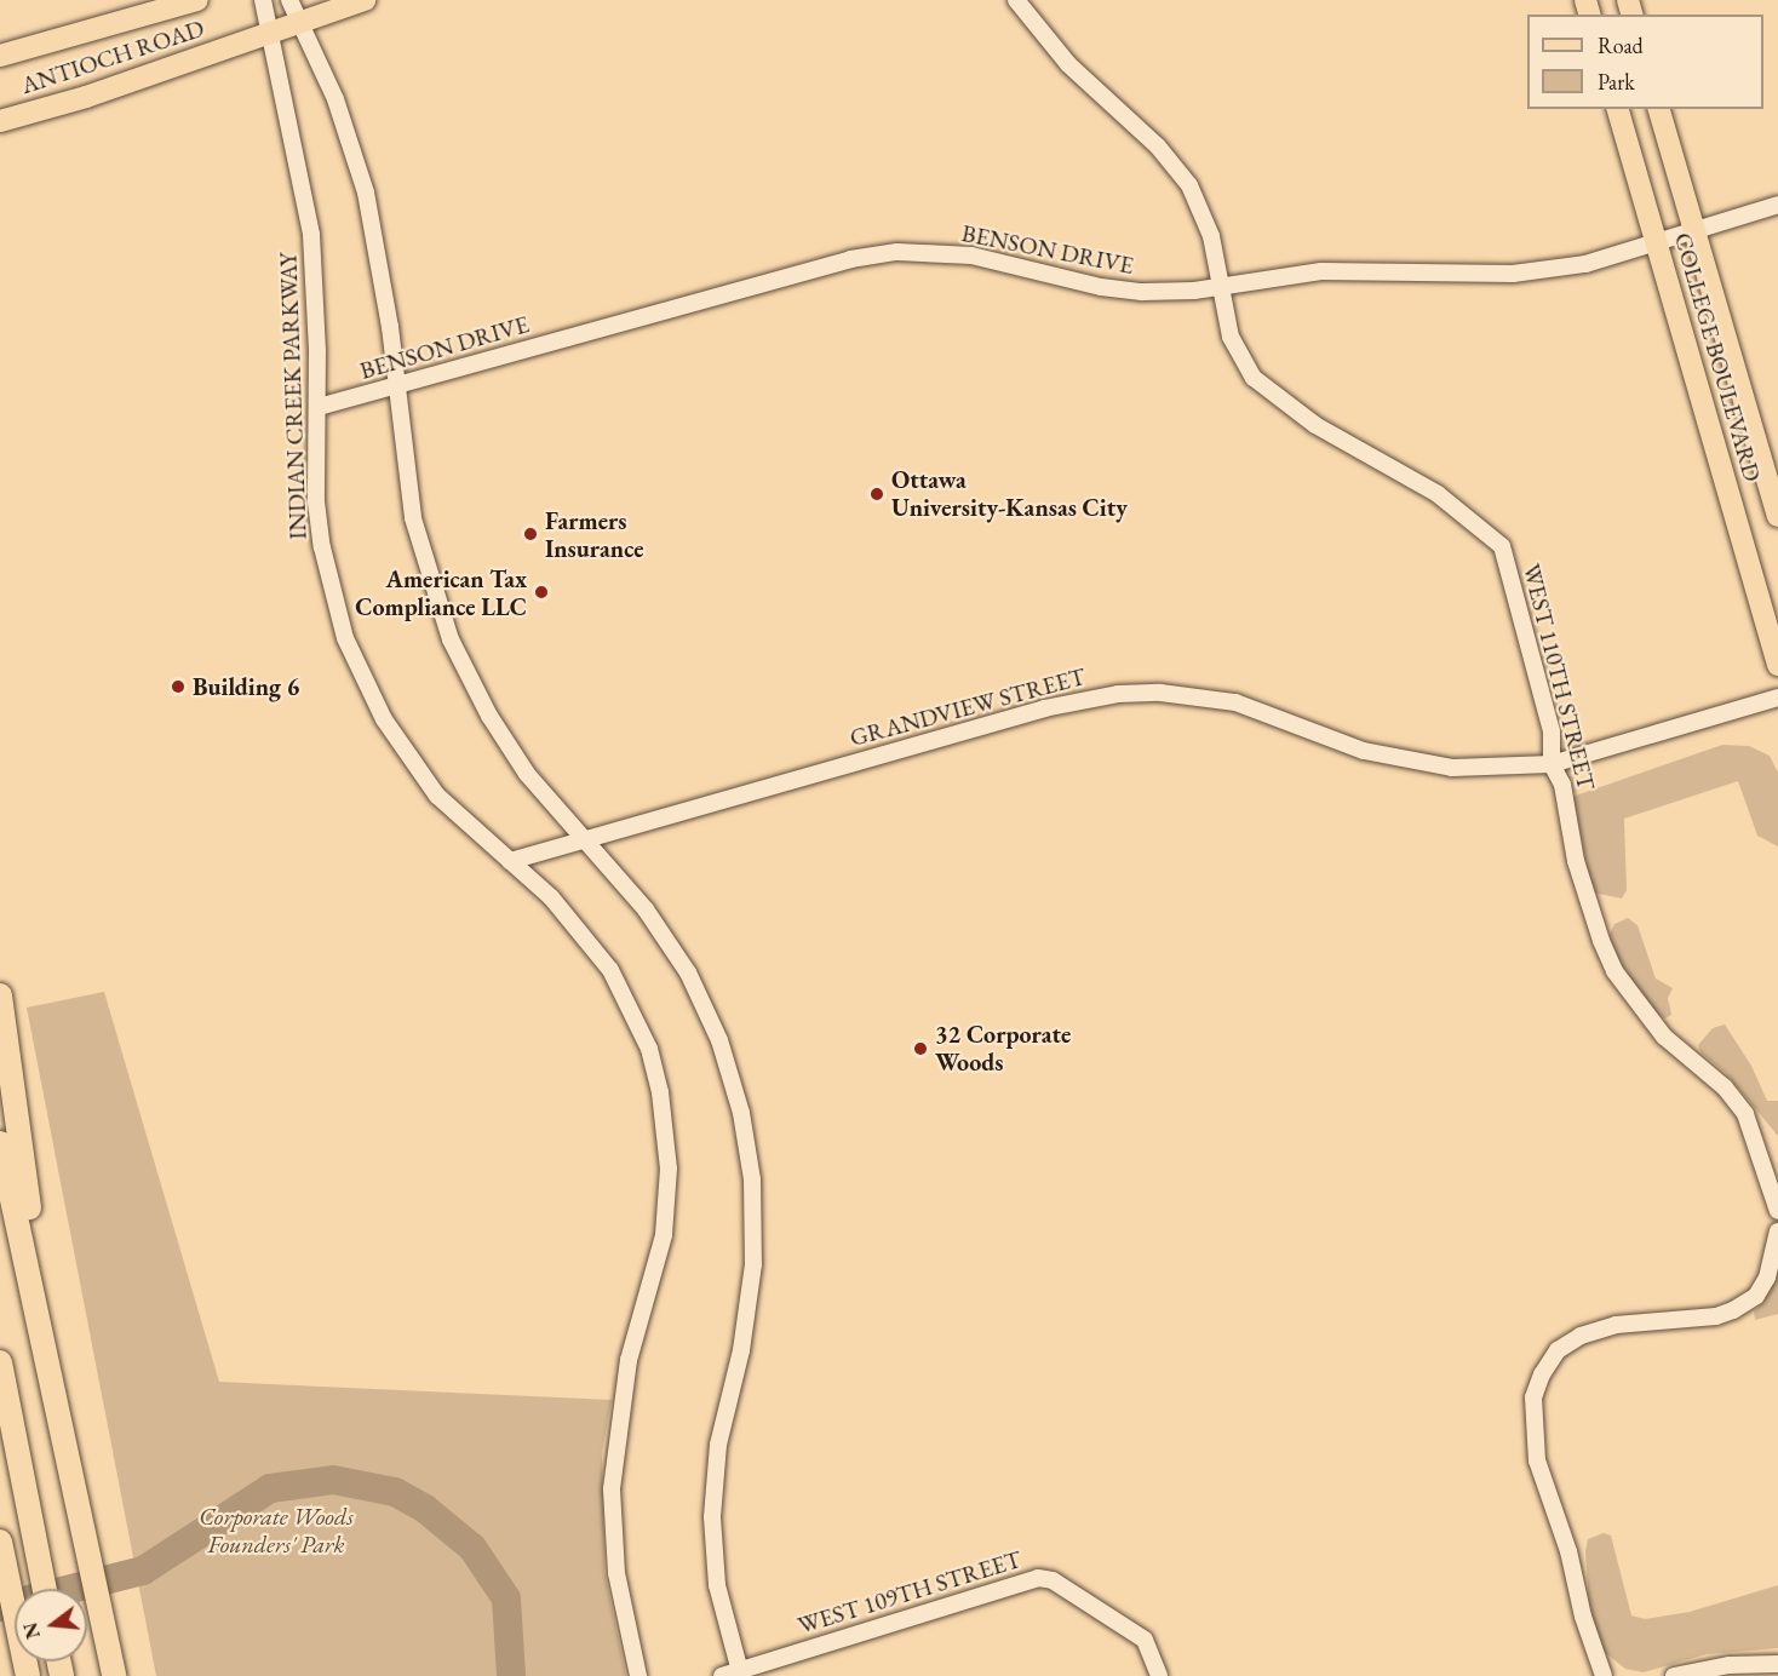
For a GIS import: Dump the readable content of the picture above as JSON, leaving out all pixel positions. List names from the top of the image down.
{
  "streets": {
    "main road": ["ANTIOCH ROAD", "COLLEGE BOULEVARD"],
    "street": [
      "BENSON DRIVE",
      "INDIAN CREEK PARKWAY",
      "WEST 110TH STREET",
      "GRANDVIEW STREET",
      "WEST 109TH STREET"
    ]
  },
  "crossings": [
    ["ANTIOCH ROAD", "INDIAN CREEK PARKWAY"],
    ["BENSON DRIVE", "COLLEGE BOULEVARD"],
    ["BENSON DRIVE", "INDIAN CREEK PARKWAY"],
    ["BENSON DRIVE", "WEST 110TH STREET"],
    ["INDIAN CREEK PARKWAY", "GRANDVIEW STREET"],
    ["WEST 110TH STREET", "GRANDVIEW STREET"]
  ],
  "parks": ["Corporate Woods Founders' Park"],
  "places": [
    "Ottawa University-Kansas City",
    "Farmers Insurance",
    "American Tax Compliance LLC",
    "Building 6",
    "32 Corporate Woods"
  ],
  "legend": ["Road", "Park"],
  "north": "left"
}
